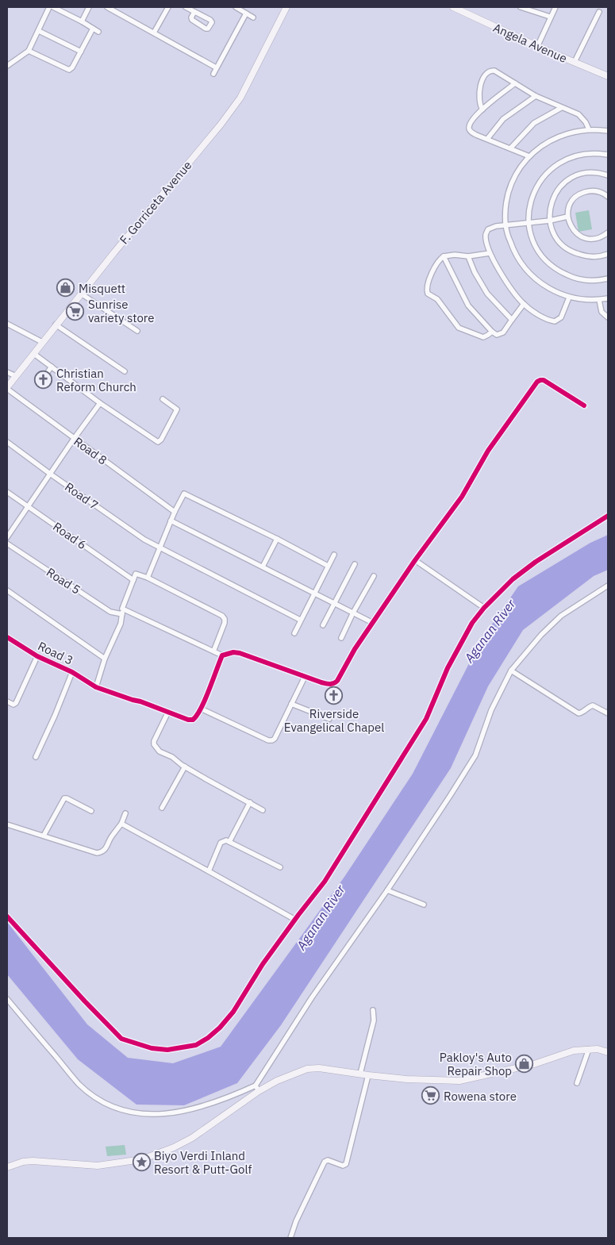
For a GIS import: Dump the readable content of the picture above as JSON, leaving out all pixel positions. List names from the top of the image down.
{
  "streets": {
    "main road": ["Angela Avenue", "F. Gorriceta Avenue"],
    "street": [
      "Road 8",
      "Road 7",
      "Road 6",
      "Road 5",
      "Road 3"
    ]
  },
  "crossings": [
    ["F. Gorriceta Avenue", "Road 8"]
  ],
  "water": ["Aganan River"],
  "places": {
    "shop": ["Misquett", "Pakloy's Auto Repair Shop"],
    "supermarket": ["Sunrise variety store", "Rowena store"],
    "church": ["Christian Reform Church", "Riverside Evangelical Chapel"],
    "place": ["Biyo Verdi Inland Resort & Putt-Golf"]
  }
}
